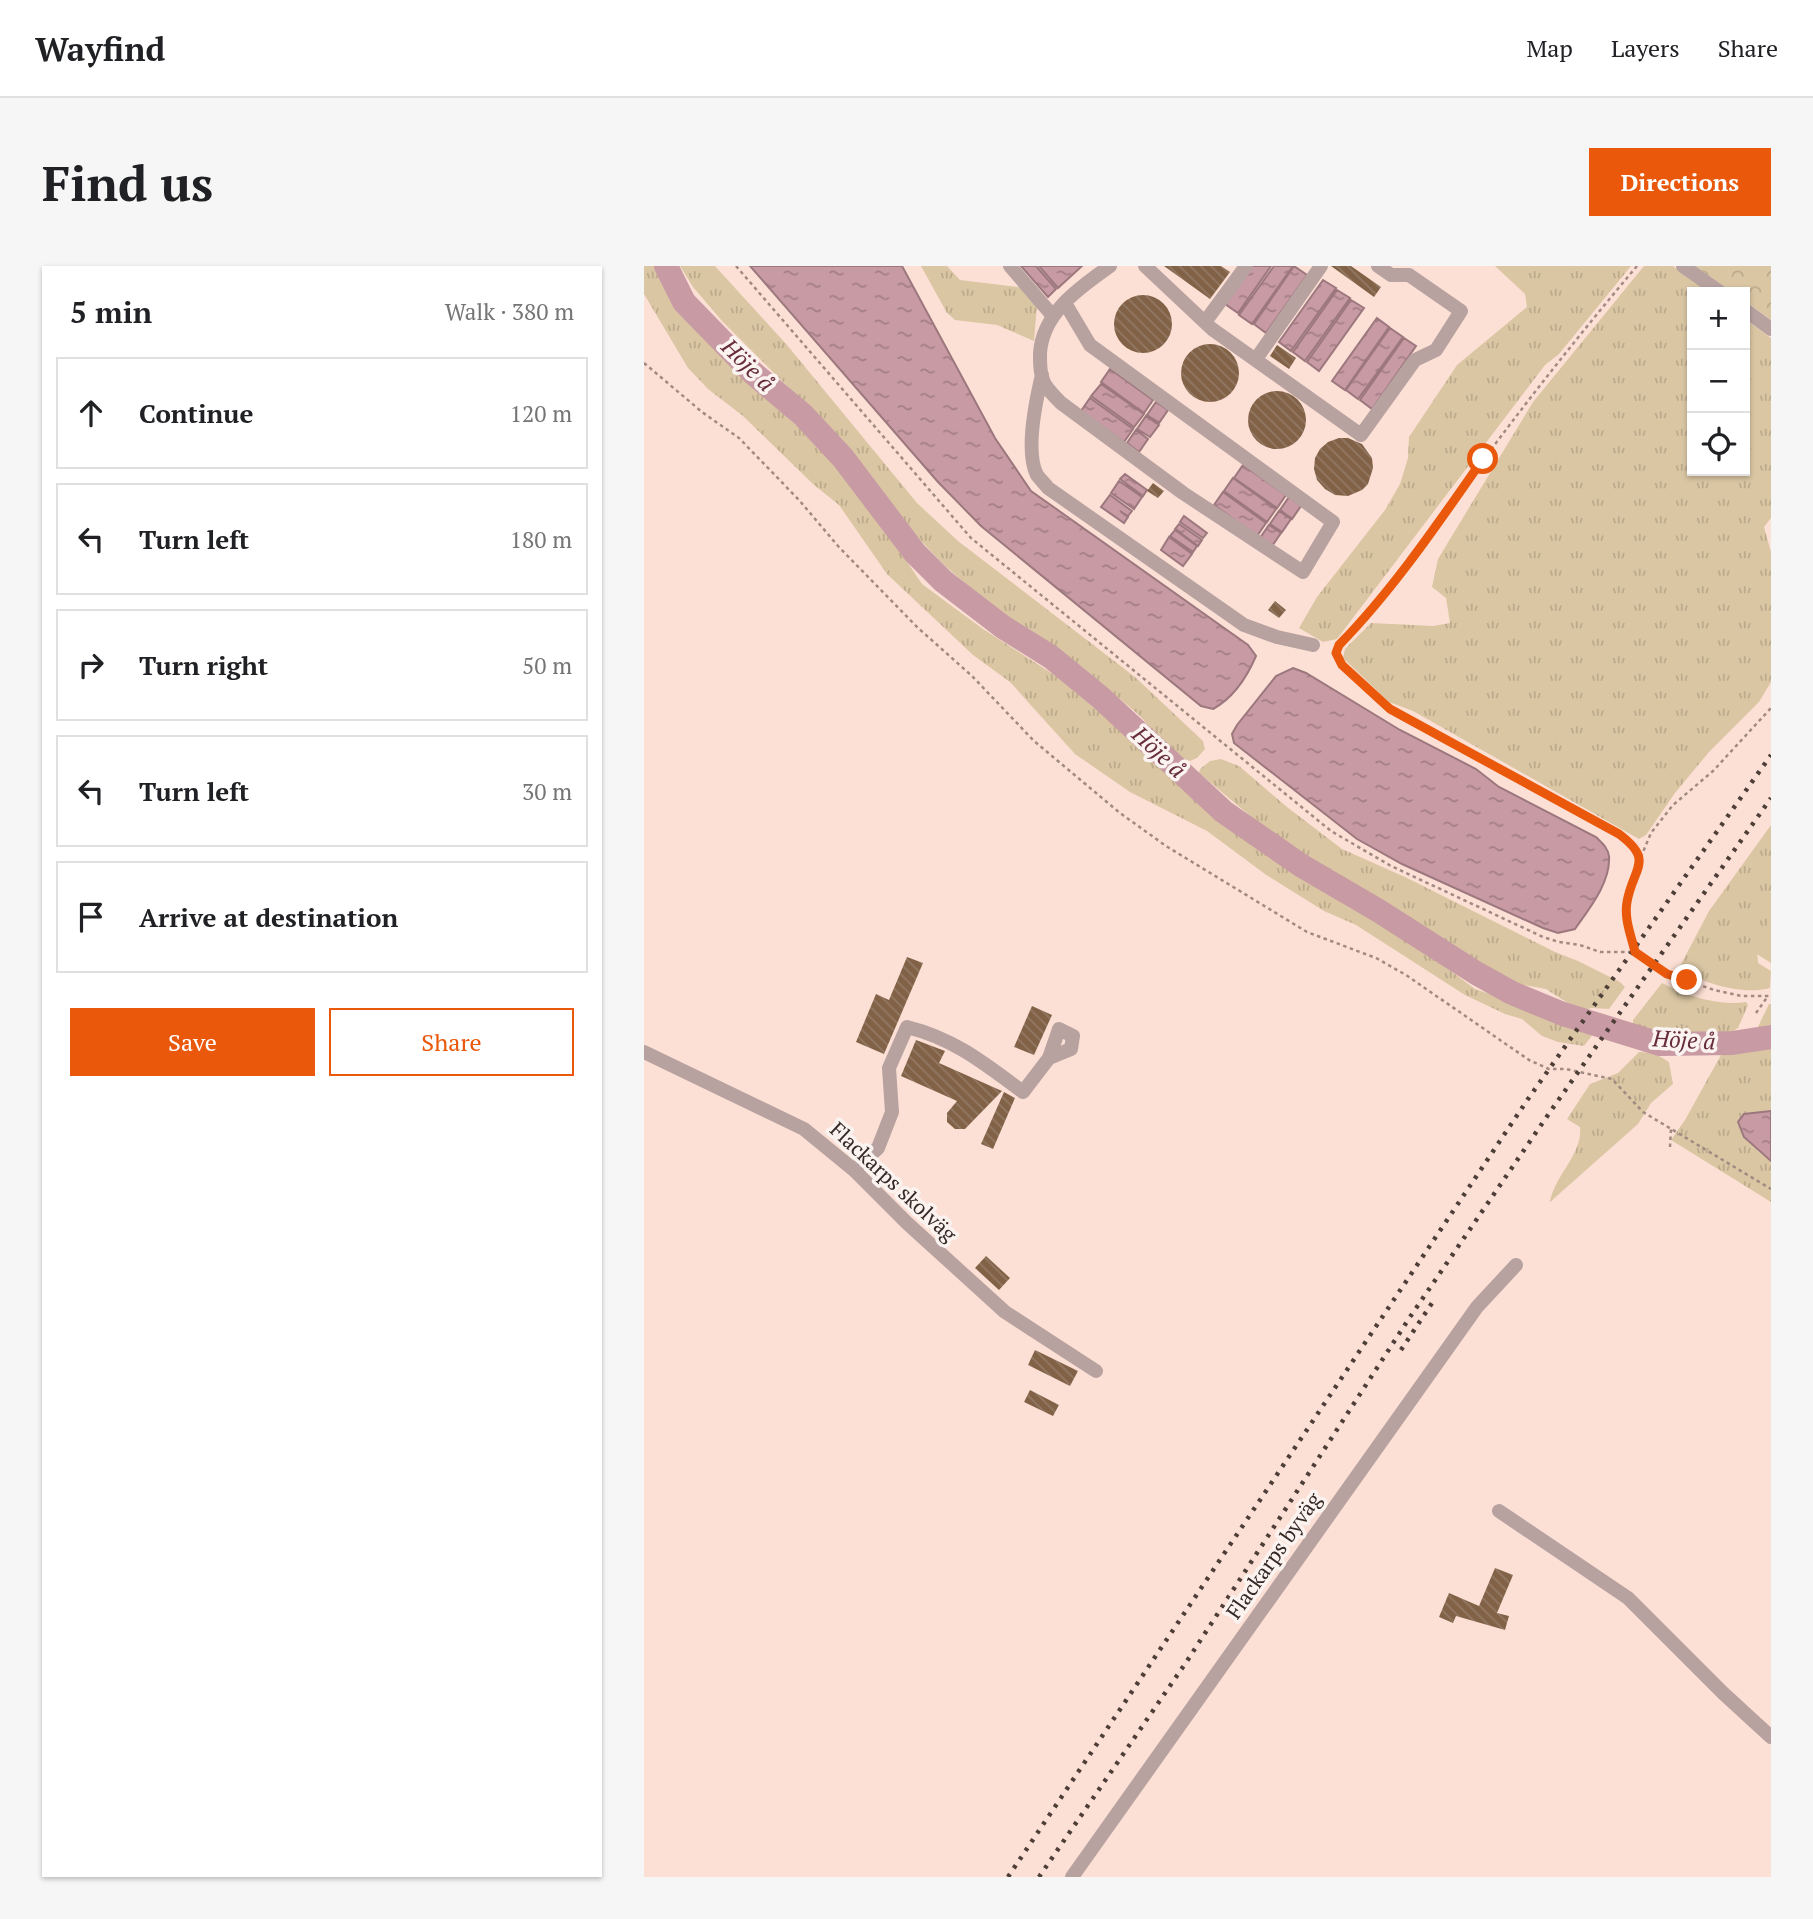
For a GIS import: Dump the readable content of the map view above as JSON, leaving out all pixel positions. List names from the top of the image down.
{
  "streets": {
    "street": ["Flackarps skolväg", "Flackarps byväg"]
  },
  "water": ["Höje å"],
  "page": {
    "header": "Wayfind",
    "nav": ["Map", "Layers", "Share"],
    "buttons": [
      "Directions",
      ["Save", "Share"]
    ],
    "title": "Find us",
    "heading": ["5 min", "Walk · 380 m"],
    "map_buttons": ["+", "−"],
    "list": [
      ["Continue", "120 m"],
      ["Turn left", "180 m"],
      ["Turn right", "50 m"],
      ["Turn left", "30 m"],
      "Arrive at destination"
    ]
  }
}
